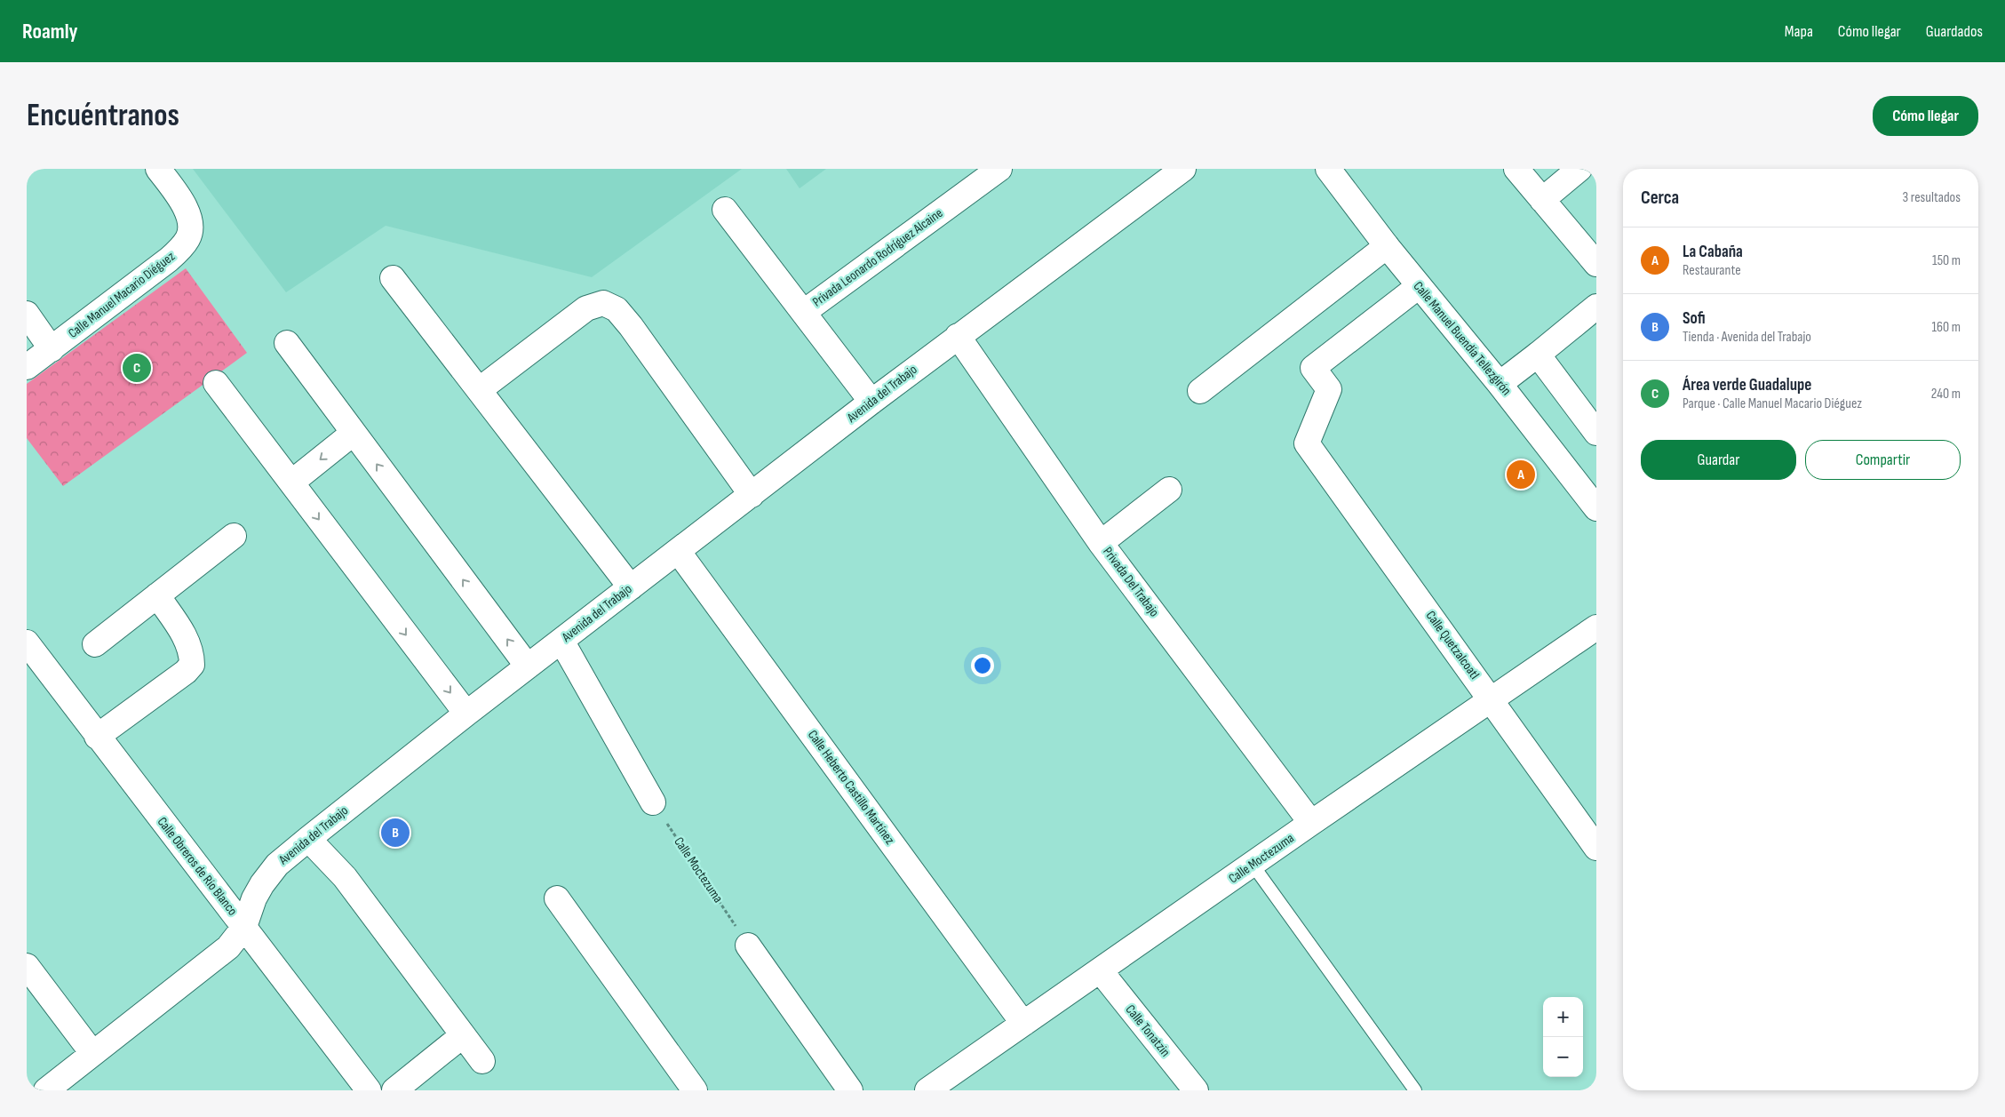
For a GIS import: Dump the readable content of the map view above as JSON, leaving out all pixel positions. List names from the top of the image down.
{
  "streets": {
    "street": [
      "Privada Leonardo Rodríguez Alcaine",
      "Calle Manuel Macario Diéguez",
      "Calle Manuel Buendía Tellezgirón",
      "Avenida del Trabajo",
      "Privada Del Trabajo",
      "Calle Quetzalcoatl",
      "Calle Heberto Castillo Martínez",
      "Calle Moctezuma",
      "Calle Obreros de Río Blanco",
      "Calle Tonatzin"
    ]
  },
  "crossings": [
    ["Privada Leonardo Rodríguez Alcaine", "Avenida del Trabajo"],
    ["Calle Manuel Buendía Tellezgirón", "Calle Quetzalcoatl"],
    ["Avenida del Trabajo", "Privada Del Trabajo"],
    ["Avenida del Trabajo", "Calle Heberto Castillo Martínez"],
    ["Avenida del Trabajo", "Calle Obreros de Río Blanco"],
    ["Privada Del Trabajo", "Calle Moctezuma"],
    ["Calle Quetzalcoatl", "Calle Moctezuma"],
    ["Calle Heberto Castillo Martínez", "Calle Moctezuma"],
    ["Calle Moctezuma", "Calle Tonatzin"]
  ],
  "page": {
    "header": "Roamly",
    "nav": ["Mapa", "Cómo llegar", "Guardados"],
    "buttons": [
      "Cómo llegar",
      ["Guardar", "Compartir"]
    ],
    "title": "Encuéntranos",
    "heading": ["Cerca", "3 resultados"],
    "list": [
      {
        "mark": "A",
        "name": "La Cabaña",
        "note": "Restaurante",
        "value": "150 m"
      },
      {
        "mark": "B",
        "name": "Sofi",
        "note": "Tienda · Avenida del Trabajo",
        "value": "160 m"
      },
      {
        "mark": "C",
        "name": "Área verde Guadalupe",
        "note": "Parque · Calle Manuel Macario Diéguez",
        "value": "240 m"
      }
    ],
    "pins": ["C", "A", "B"],
    "map_buttons": ["+", "−"]
  }
}
